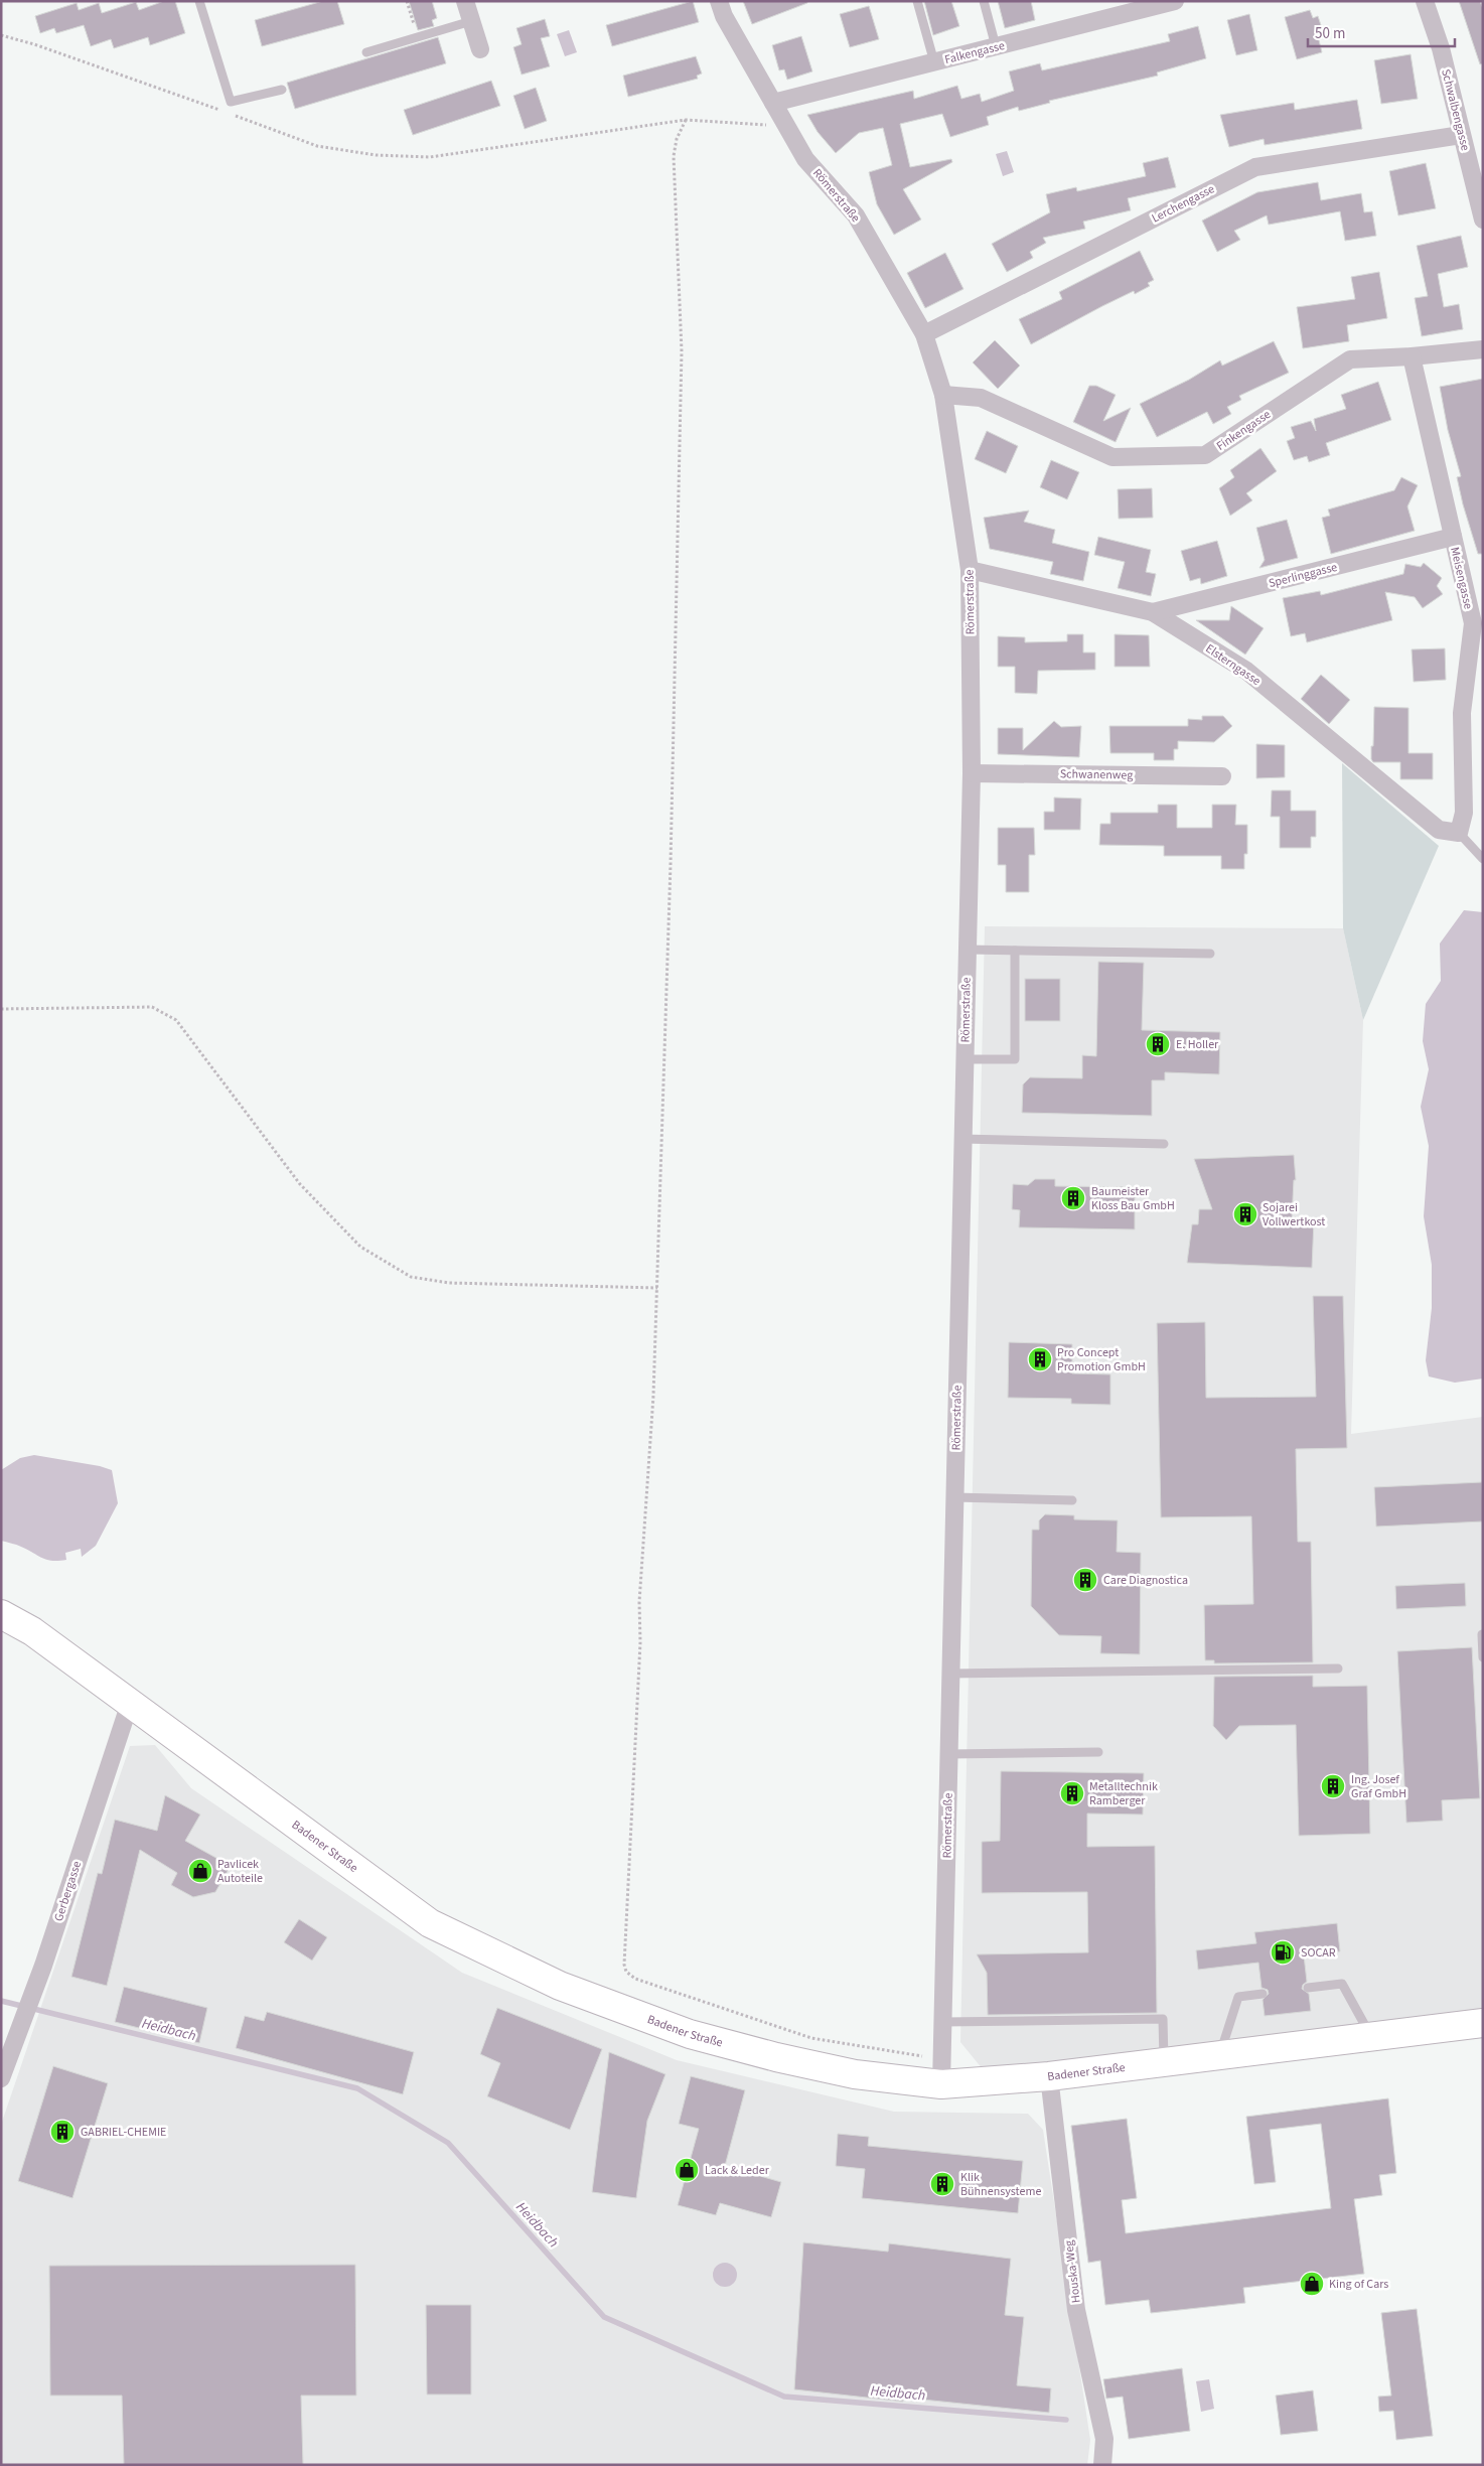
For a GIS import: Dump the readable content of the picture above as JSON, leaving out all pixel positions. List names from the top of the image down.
{
  "streets": {
    "main road": ["Badener Straße"],
    "street": [
      "Falkengasse",
      "Schwalbengasse",
      "Römerstraße",
      "Lerchengasse",
      "Finkengasse",
      "Sperlinggasse",
      "Meisengasse",
      "Elsterngasse",
      "Schwanenweg",
      "Gerbergasse",
      "Houska-Weg"
    ]
  },
  "crossings": [
    ["Falkengasse", "Römerstraße"],
    ["Schwalbengasse", "Lerchengasse"],
    ["Römerstraße", "Lerchengasse"],
    ["Römerstraße", "Finkengasse"],
    ["Römerstraße", "Elsterngasse"],
    ["Römerstraße", "Schwanenweg"],
    ["Römerstraße", "Badener Straße"],
    ["Finkengasse", "Meisengasse"],
    ["Sperlinggasse", "Meisengasse"],
    ["Sperlinggasse", "Elsterngasse"],
    ["Meisengasse", "Elsterngasse"],
    ["Badener Straße", "Gerbergasse"],
    ["Badener Straße", "Houska-Weg"]
  ],
  "water": ["Heidbach"],
  "places": {
    "building": [
      "E. Holler",
      "Baumeister Kloss Bau GmbH",
      "Sojarei Vollwertkost",
      "Pro Concept Promotion GmbH",
      "Care Diagnostica",
      "Ing. Josef Graf GmbH",
      "Metalltechnik Ramberger",
      "GABRIEL-CHEMIE",
      "Klik Bühnensysteme"
    ],
    "shop": ["Pavlicek Autoteile", "Lack & Leder", "King of Cars"],
    "fuel station": ["SOCAR"]
  },
  "scale_bar": "50 m"
}
